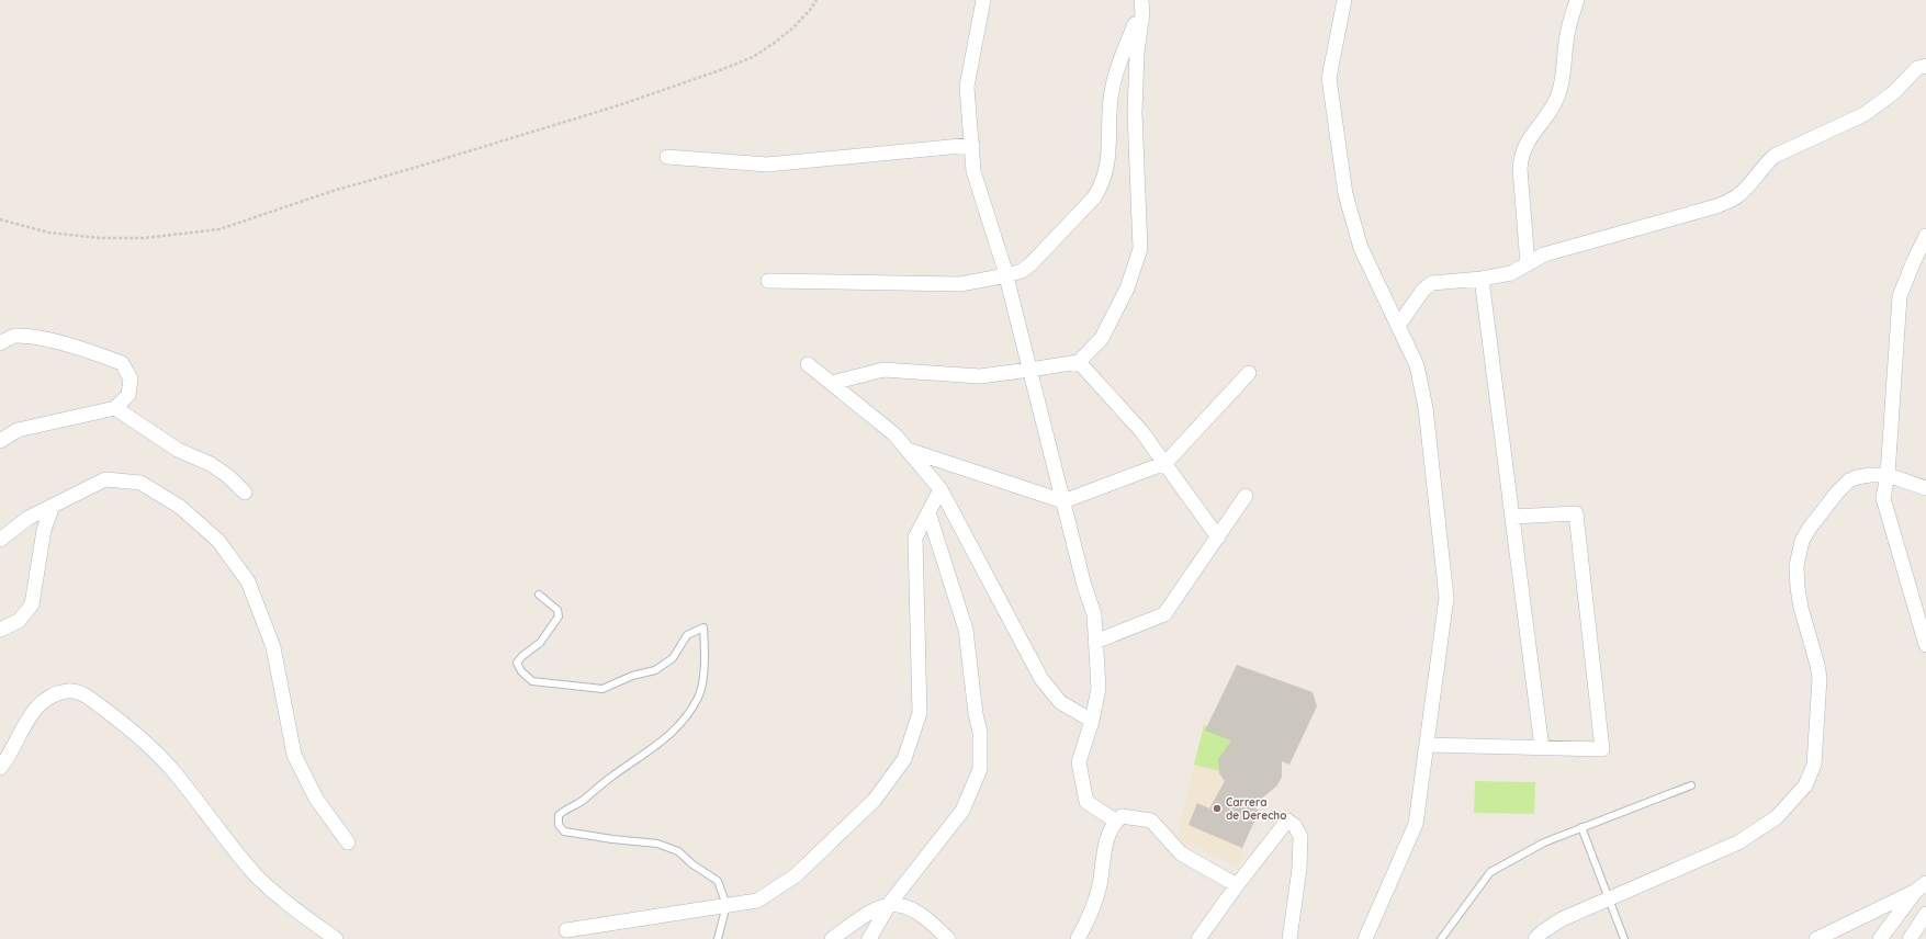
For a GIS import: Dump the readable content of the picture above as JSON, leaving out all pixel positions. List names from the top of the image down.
{
  "places": ["Carrera de Derecho"]
}
